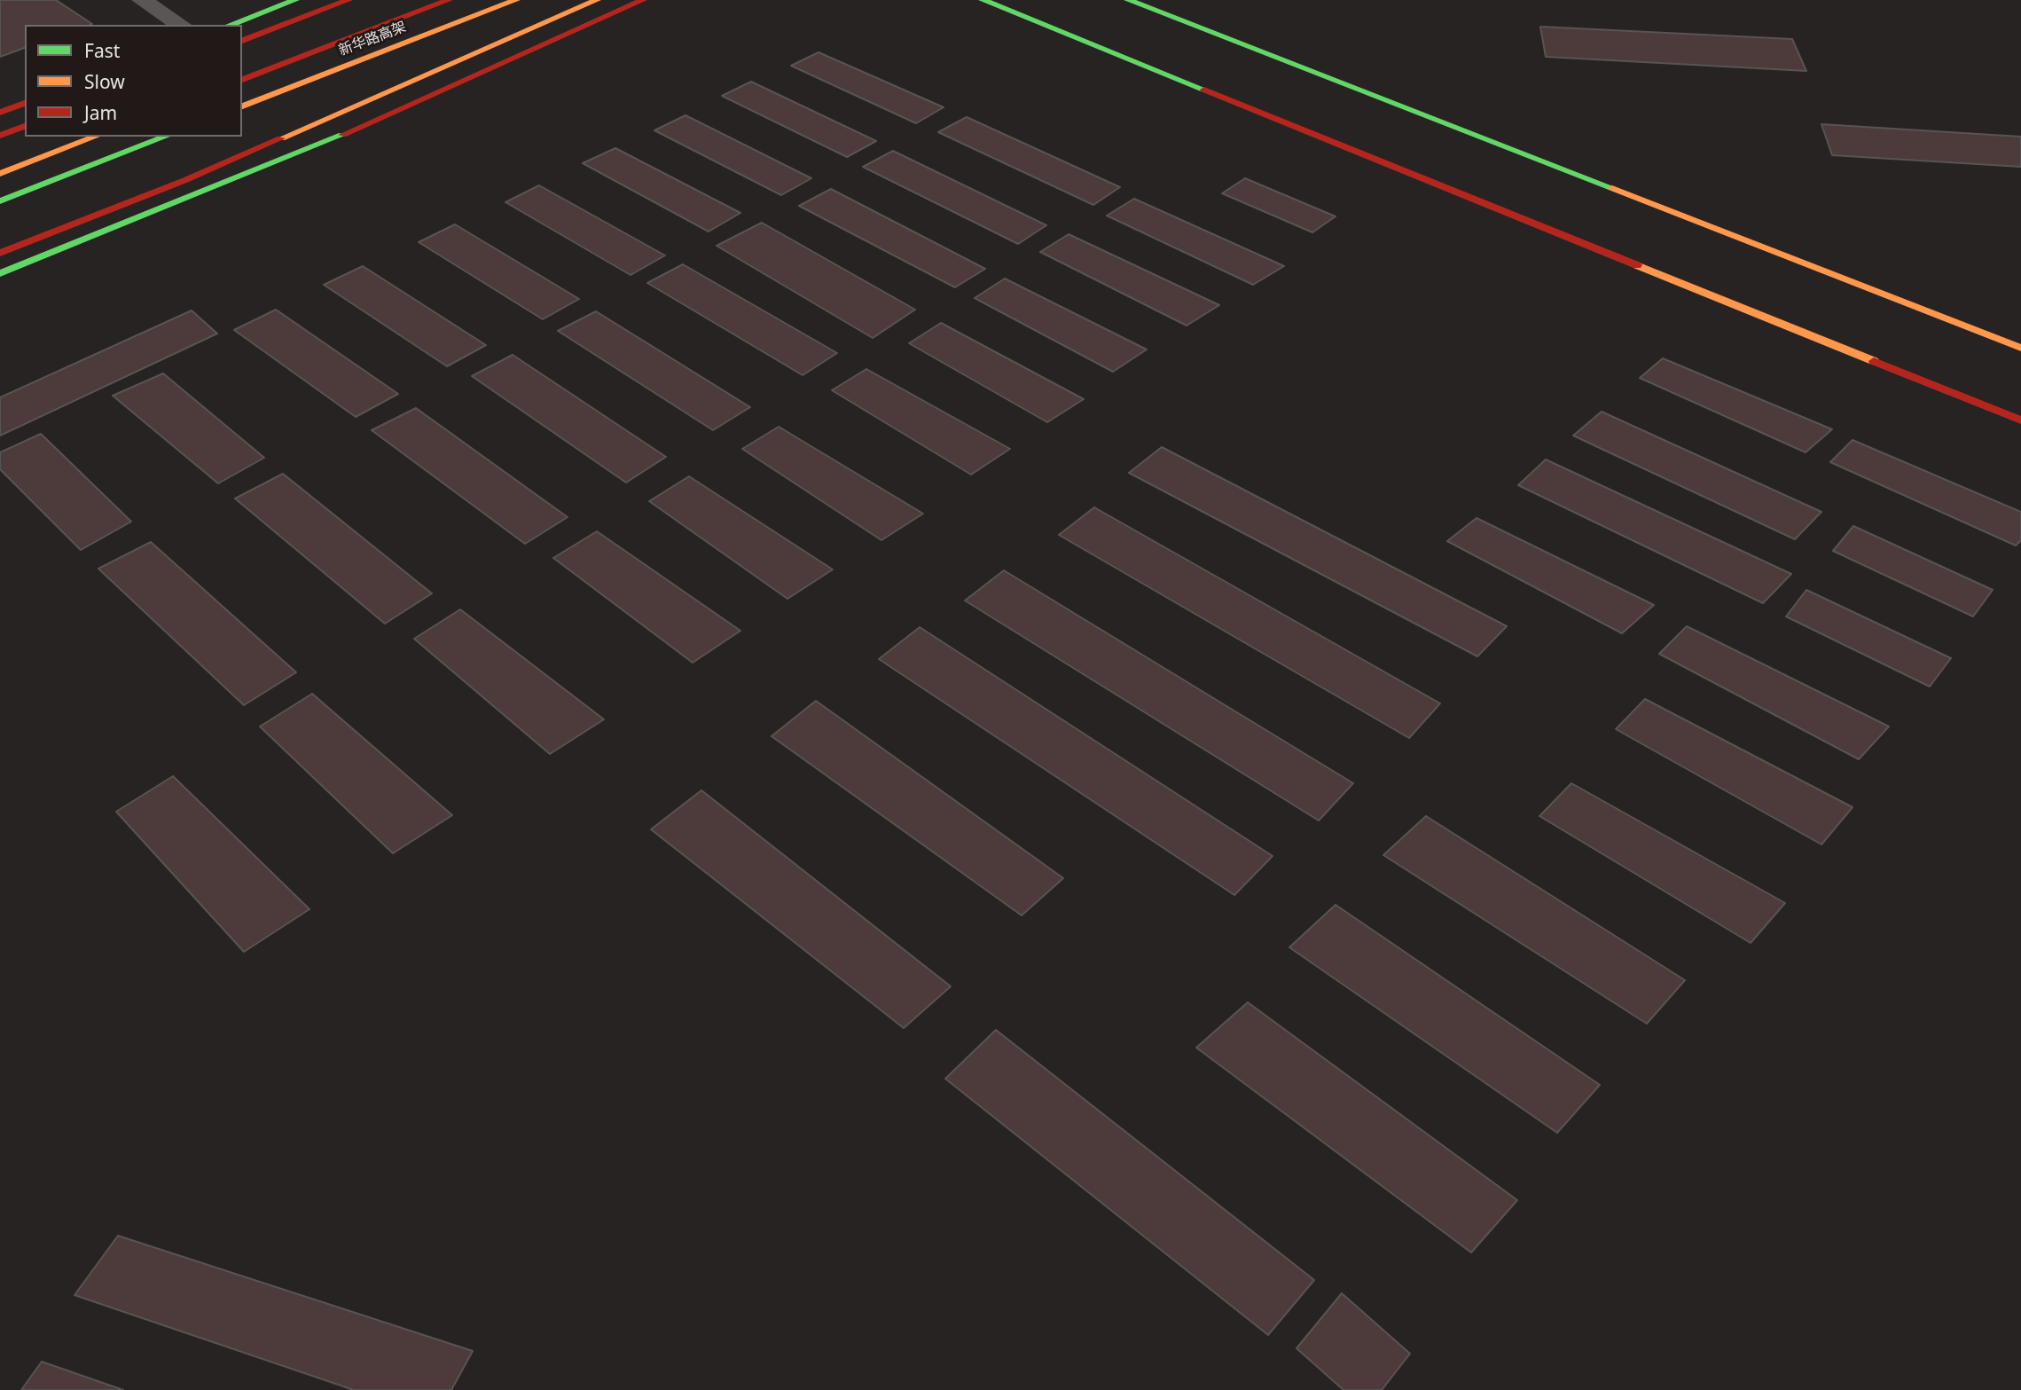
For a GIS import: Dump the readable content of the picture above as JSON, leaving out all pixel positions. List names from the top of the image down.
{
  "streets": {
    "main road": ["新华路高架"]
  },
  "legend": ["Fast", "Slow", "Jam"]
}
